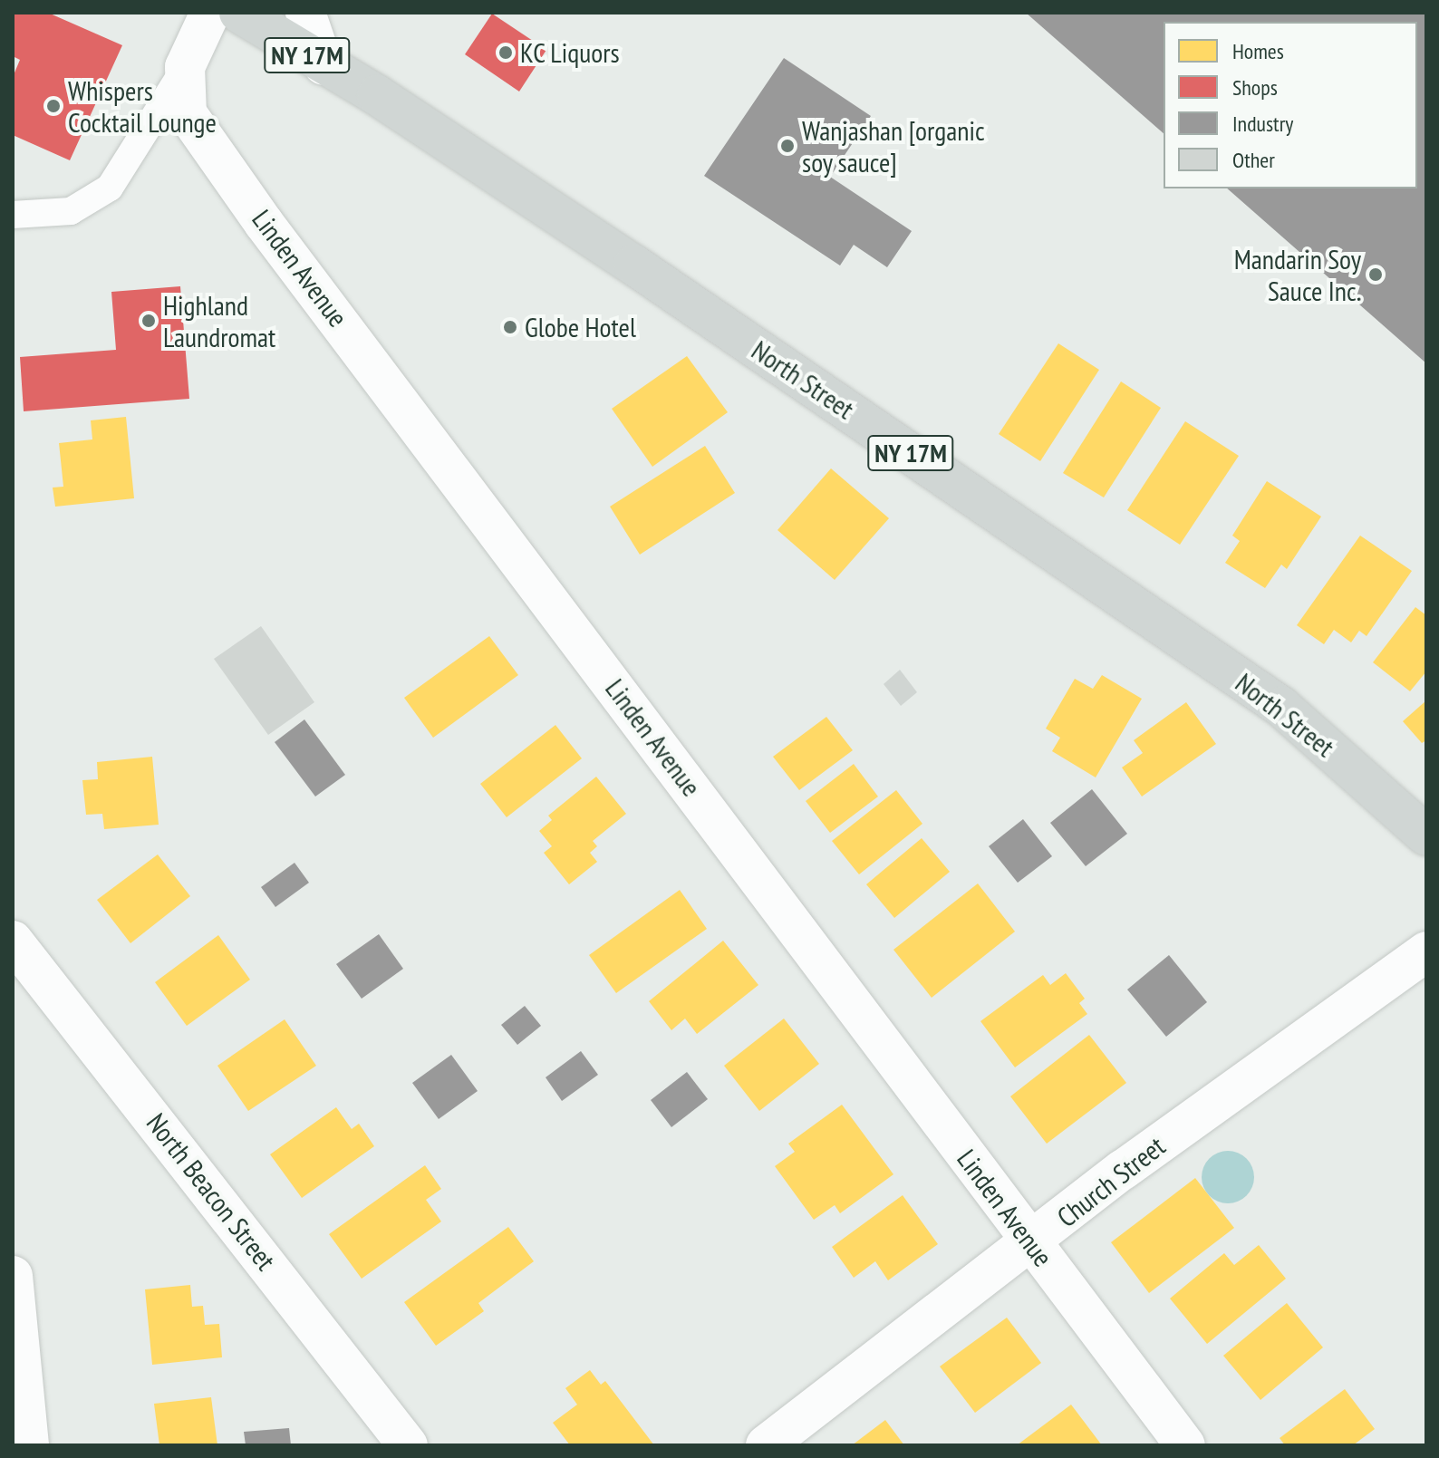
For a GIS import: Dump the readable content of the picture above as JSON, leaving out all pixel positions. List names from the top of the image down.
{
  "streets": {
    "main road": ["NY 17M", "North Street"],
    "street": ["Linden Avenue", "Church Street", "North Beacon Street"]
  },
  "crossings": [
    ["NY 17M", "North Street"],
    ["Linden Avenue", "Church Street"]
  ],
  "places": [
    "KC Liquors",
    "Whispers Cocktail Lounge",
    "Wanjashan [organic soy sauce]",
    "Mandarin Soy Sauce Inc.",
    "Highland Laundromat",
    "Globe Hotel"
  ],
  "legend": [
    "Homes",
    "Shops",
    "Industry",
    "Other"
  ]
}
